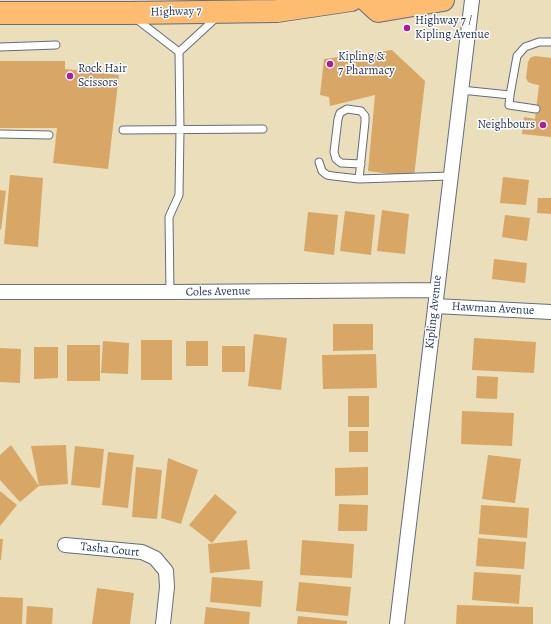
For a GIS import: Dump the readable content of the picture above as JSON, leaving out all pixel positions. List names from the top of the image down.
{
  "streets": {
    "main road": ["Highway 7"],
    "street": [
      "Coles Avenue",
      "Hawman Avenue",
      "Kipling Avenue",
      "Tasha Court"
    ]
  },
  "crossings": [
    ["Coles Avenue", "Kipling Avenue"],
    ["Hawman Avenue", "Kipling Avenue"]
  ],
  "places": [
    "Highway 7 / Kipling Avenue",
    "Kipling & 7 Pharmacy",
    "Rock Hair Scissors",
    "Neighbours"
  ]
}
